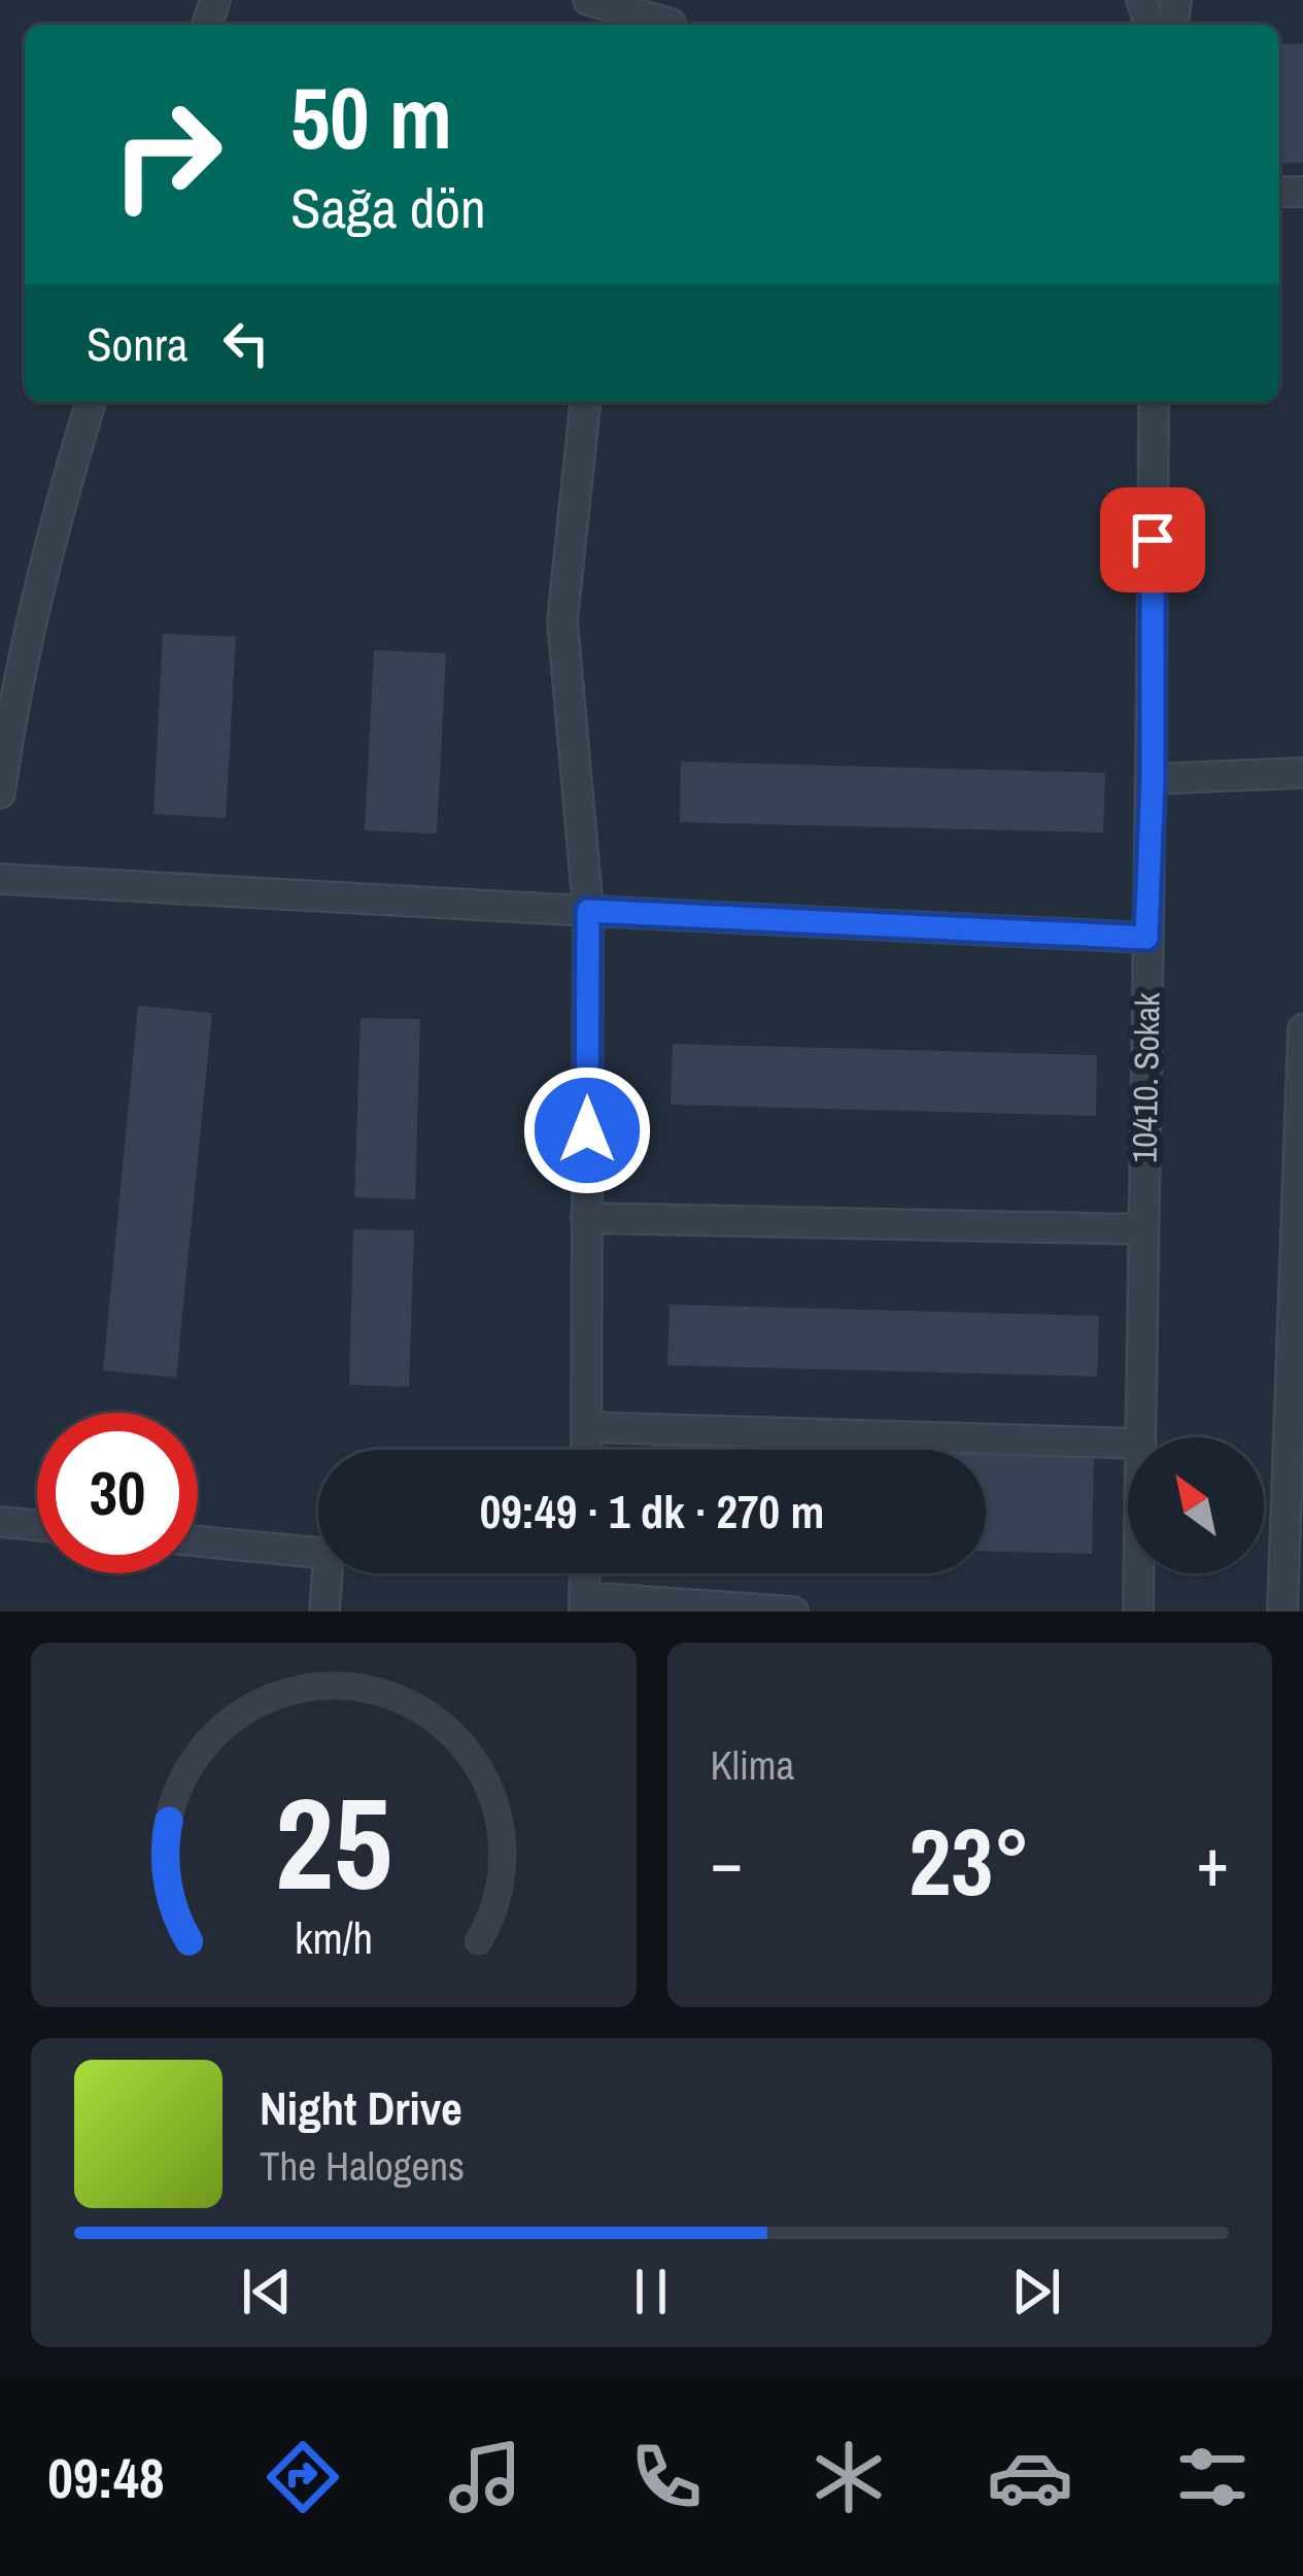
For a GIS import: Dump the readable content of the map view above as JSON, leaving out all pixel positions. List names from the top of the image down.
{
  "streets": {
    "street": ["10410. Sokak"]
  },
  "north": "top left",
  "page": {
    "turn": ["50 m", "Sağa dön"],
    "then": "Sonra",
    "limit": "30",
    "trip": "09:49 · 1 dk · 270 m",
    "tile": "Klima",
    "heat": ["−", "23°", "+"],
    "song": ["Night Drive", "The Halogens"],
    "tabs": "09:48",
    "gauge": ["25", "km/h"]
  }
}
